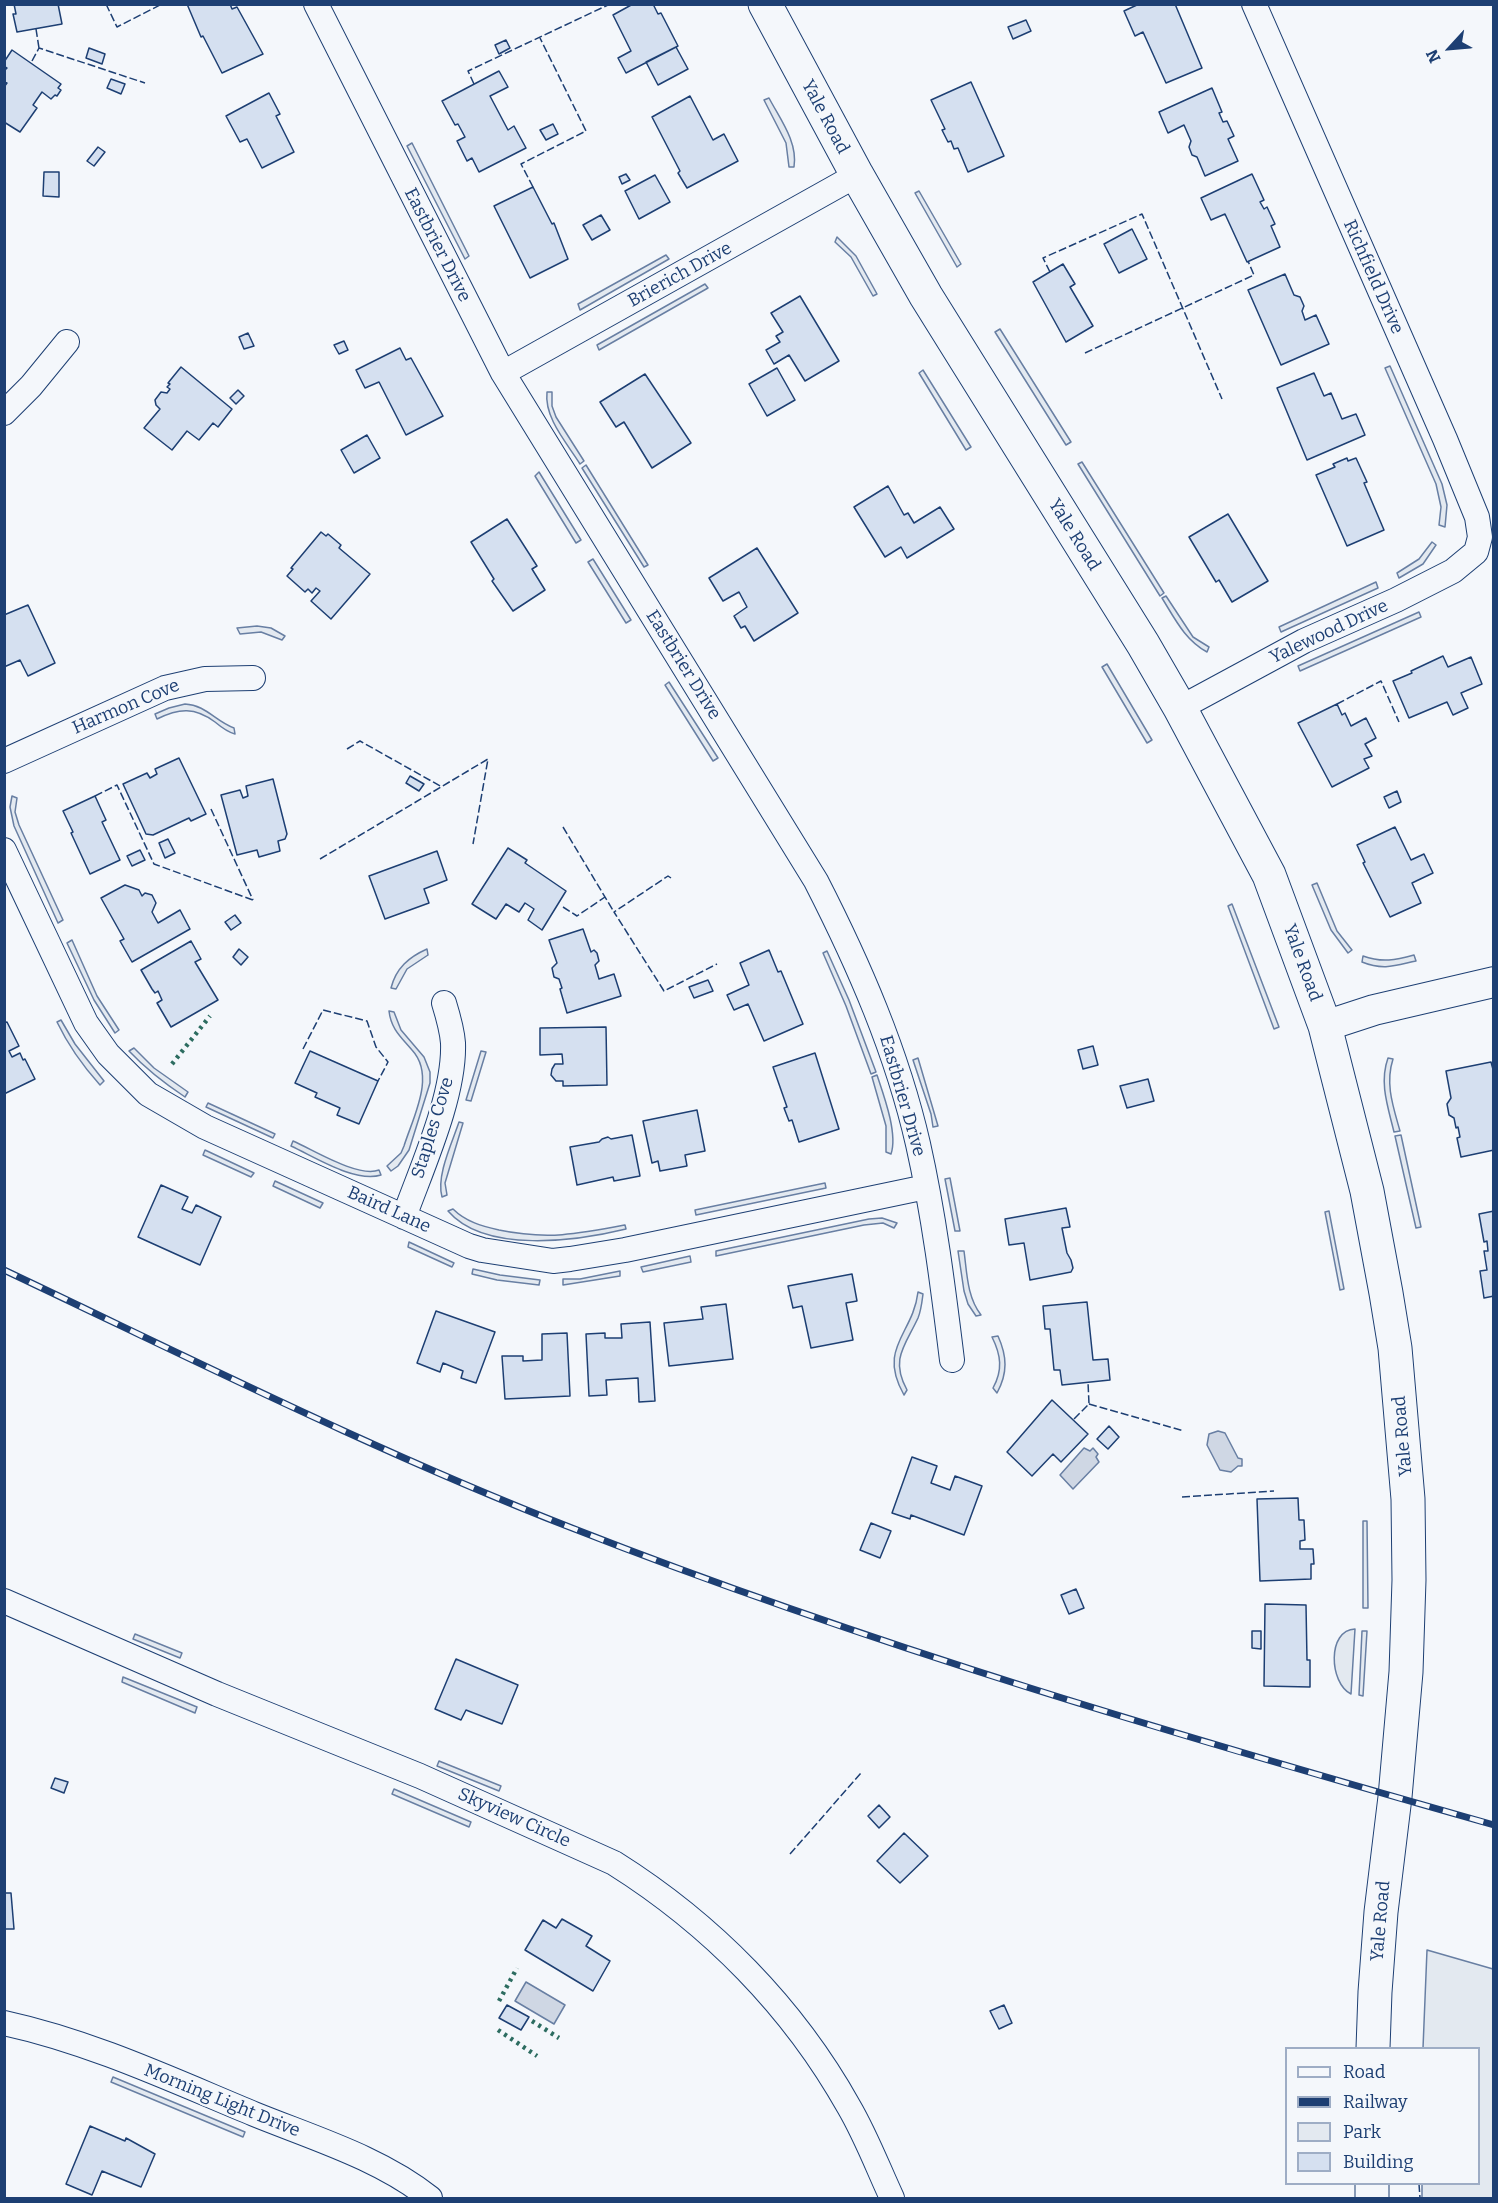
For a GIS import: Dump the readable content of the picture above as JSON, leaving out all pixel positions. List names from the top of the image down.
{
  "streets": {
    "main road": ["Yale Road"],
    "street": [
      "Eastbrier Drive",
      "Brierich Drive",
      "Richfield Drive",
      "Yalewood Drive",
      "Harmon Cove",
      "Staples Cove",
      "Baird Lane",
      "Skyview Circle",
      "Morning Light Drive"
    ]
  },
  "crossings": [
    ["Yale Road", "Brierich Drive"],
    ["Yale Road", "Yalewood Drive"],
    ["Eastbrier Drive", "Brierich Drive"],
    ["Eastbrier Drive", "Baird Lane"],
    ["Richfield Drive", "Yalewood Drive"],
    ["Staples Cove", "Baird Lane"]
  ],
  "legend": [
    "Road",
    "Railway",
    "Park",
    "Building"
  ],
  "north": "bottom left"
}
